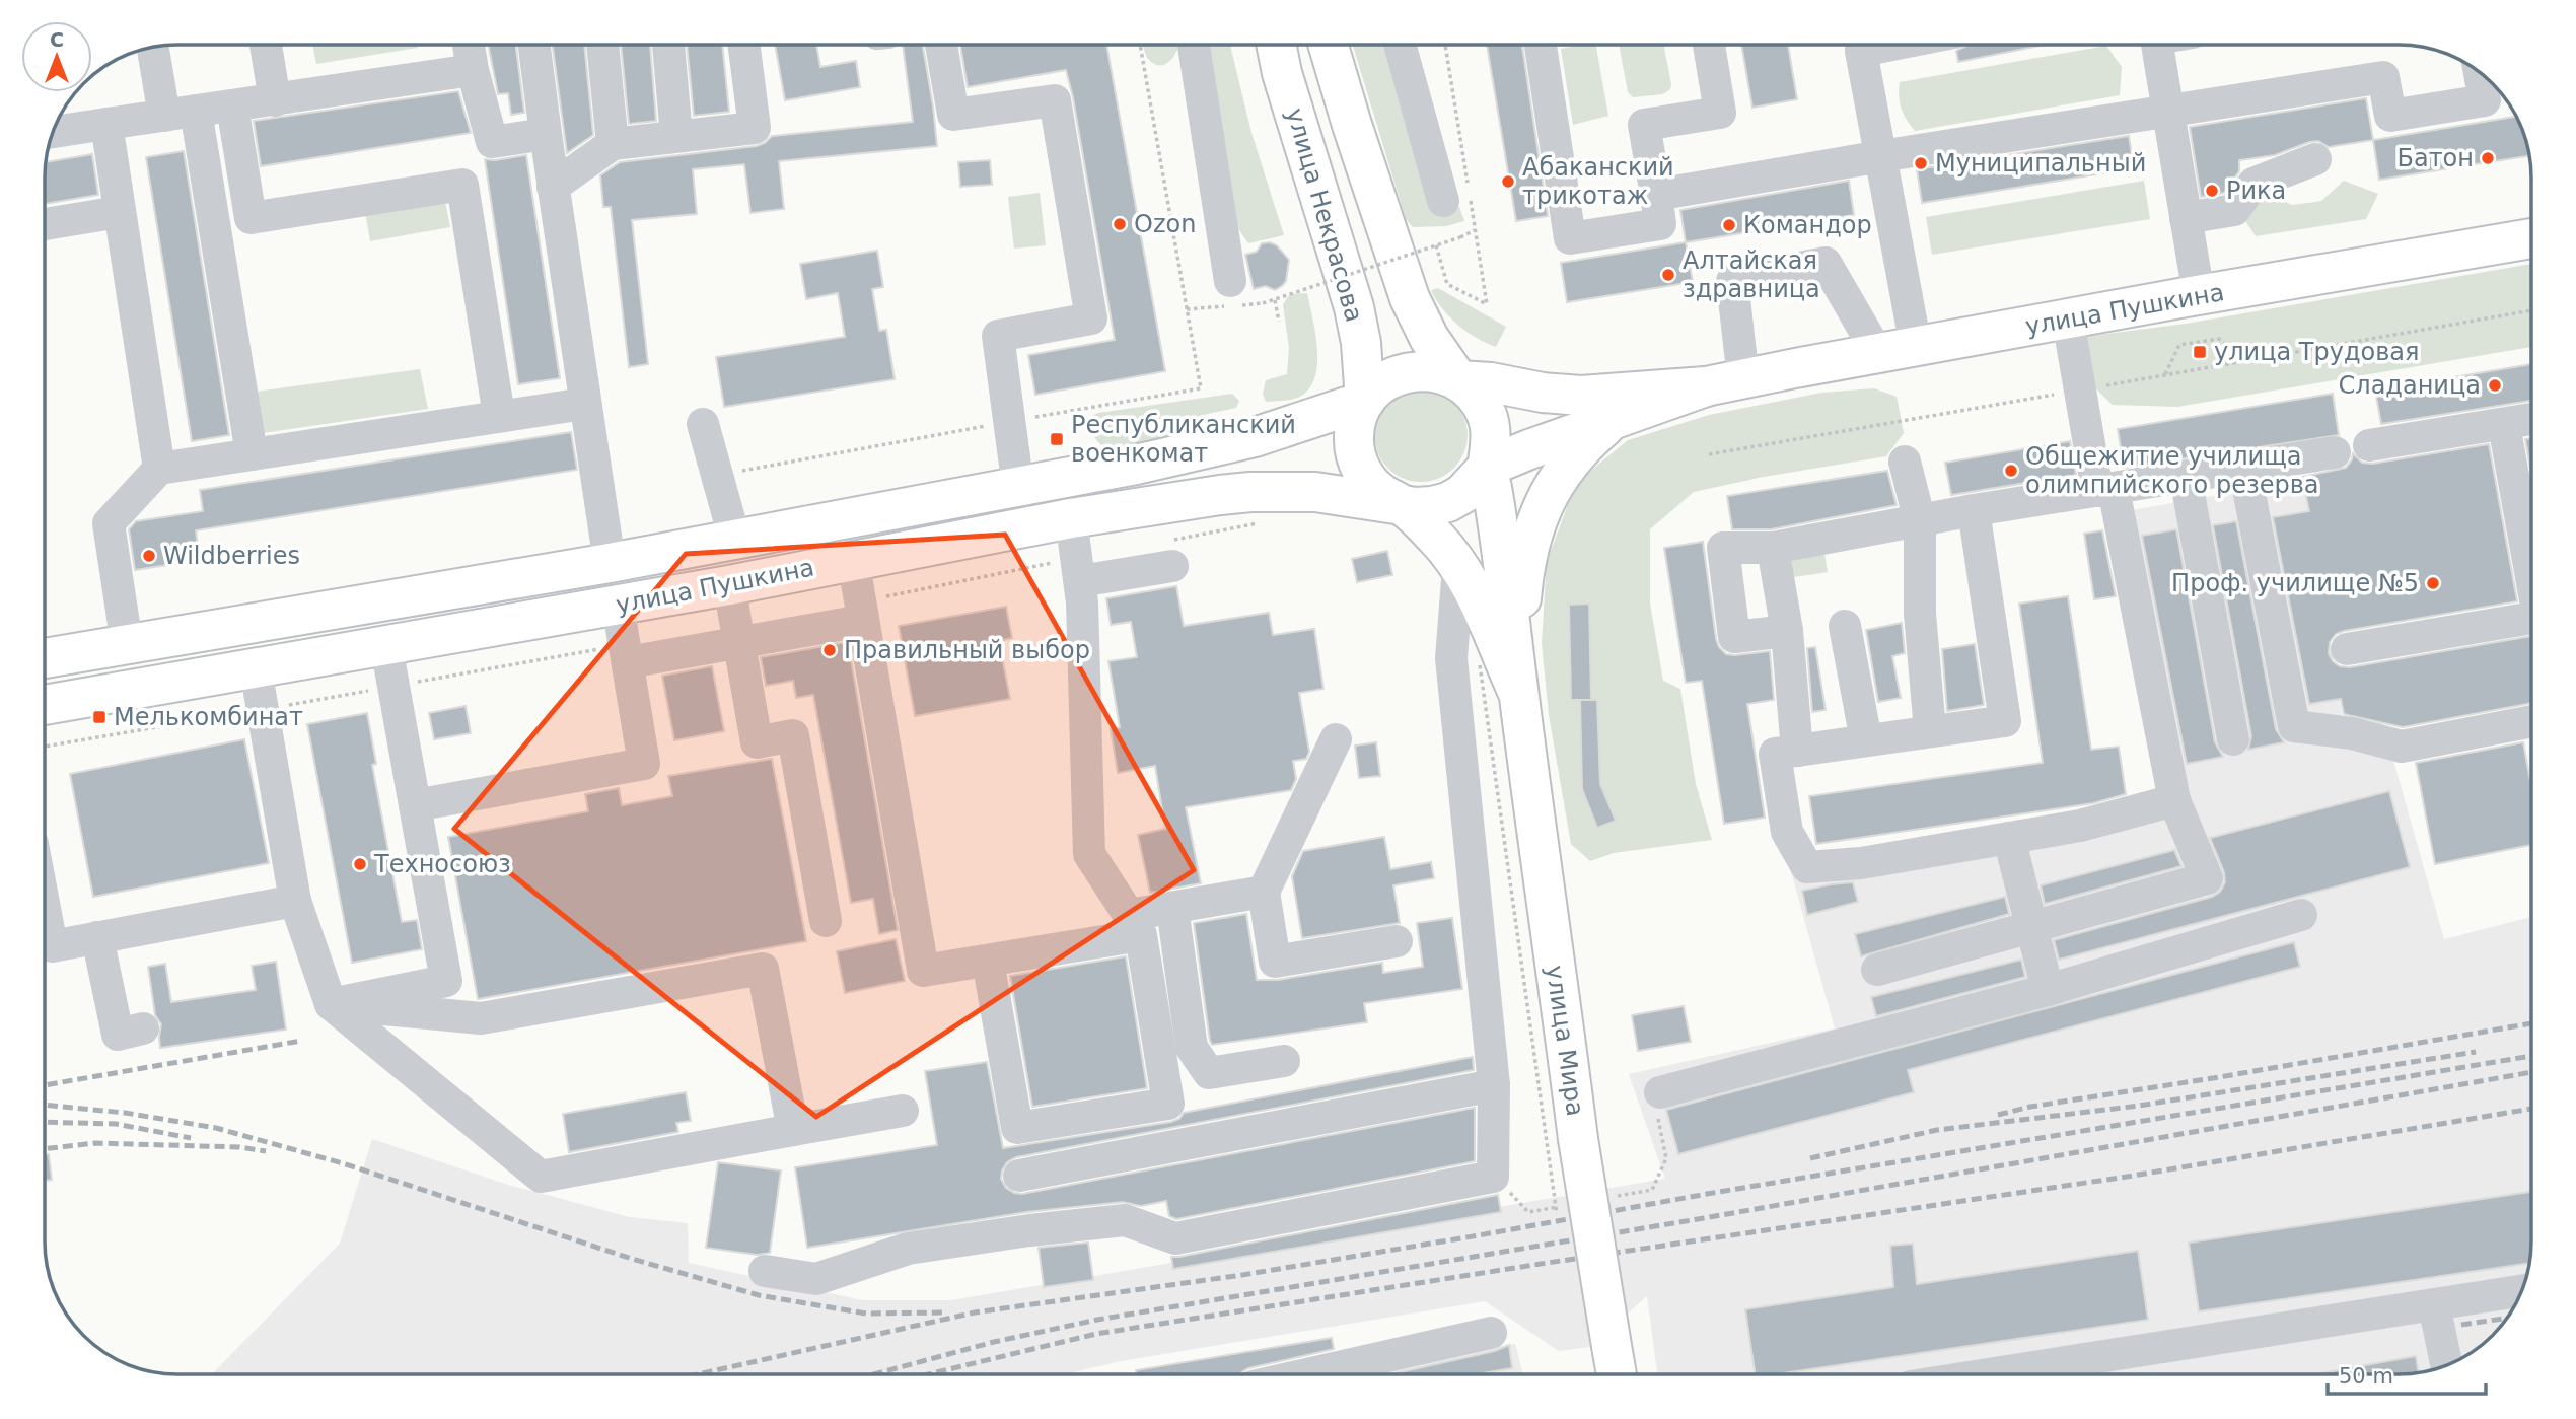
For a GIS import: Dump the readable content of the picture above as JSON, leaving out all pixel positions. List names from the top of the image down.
{
  "streets": {
    "main road": ["улица Некрасова", "улица Пушкина", "улица Мира"]
  },
  "crossings": [
    ["улица Некрасова", "улица Пушкина"]
  ],
  "places": {
    "other": [
      "Батон",
      "Муниципальный",
      "Абаканский трикотаж",
      "Рика",
      "Ozon",
      "Командор",
      "Алтайская здравница",
      "Сладаница",
      "Общежитие училища олимпийского резерва",
      "Wildberries",
      "Проф. училище №5",
      "Правильный выбор",
      "Техносоюз"
    ],
    "transit": ["улица Трудовая", "Республиканский военкомат", "Мелькомбинат"]
  },
  "scale_bar": "50 m",
  "north": "top"
}
